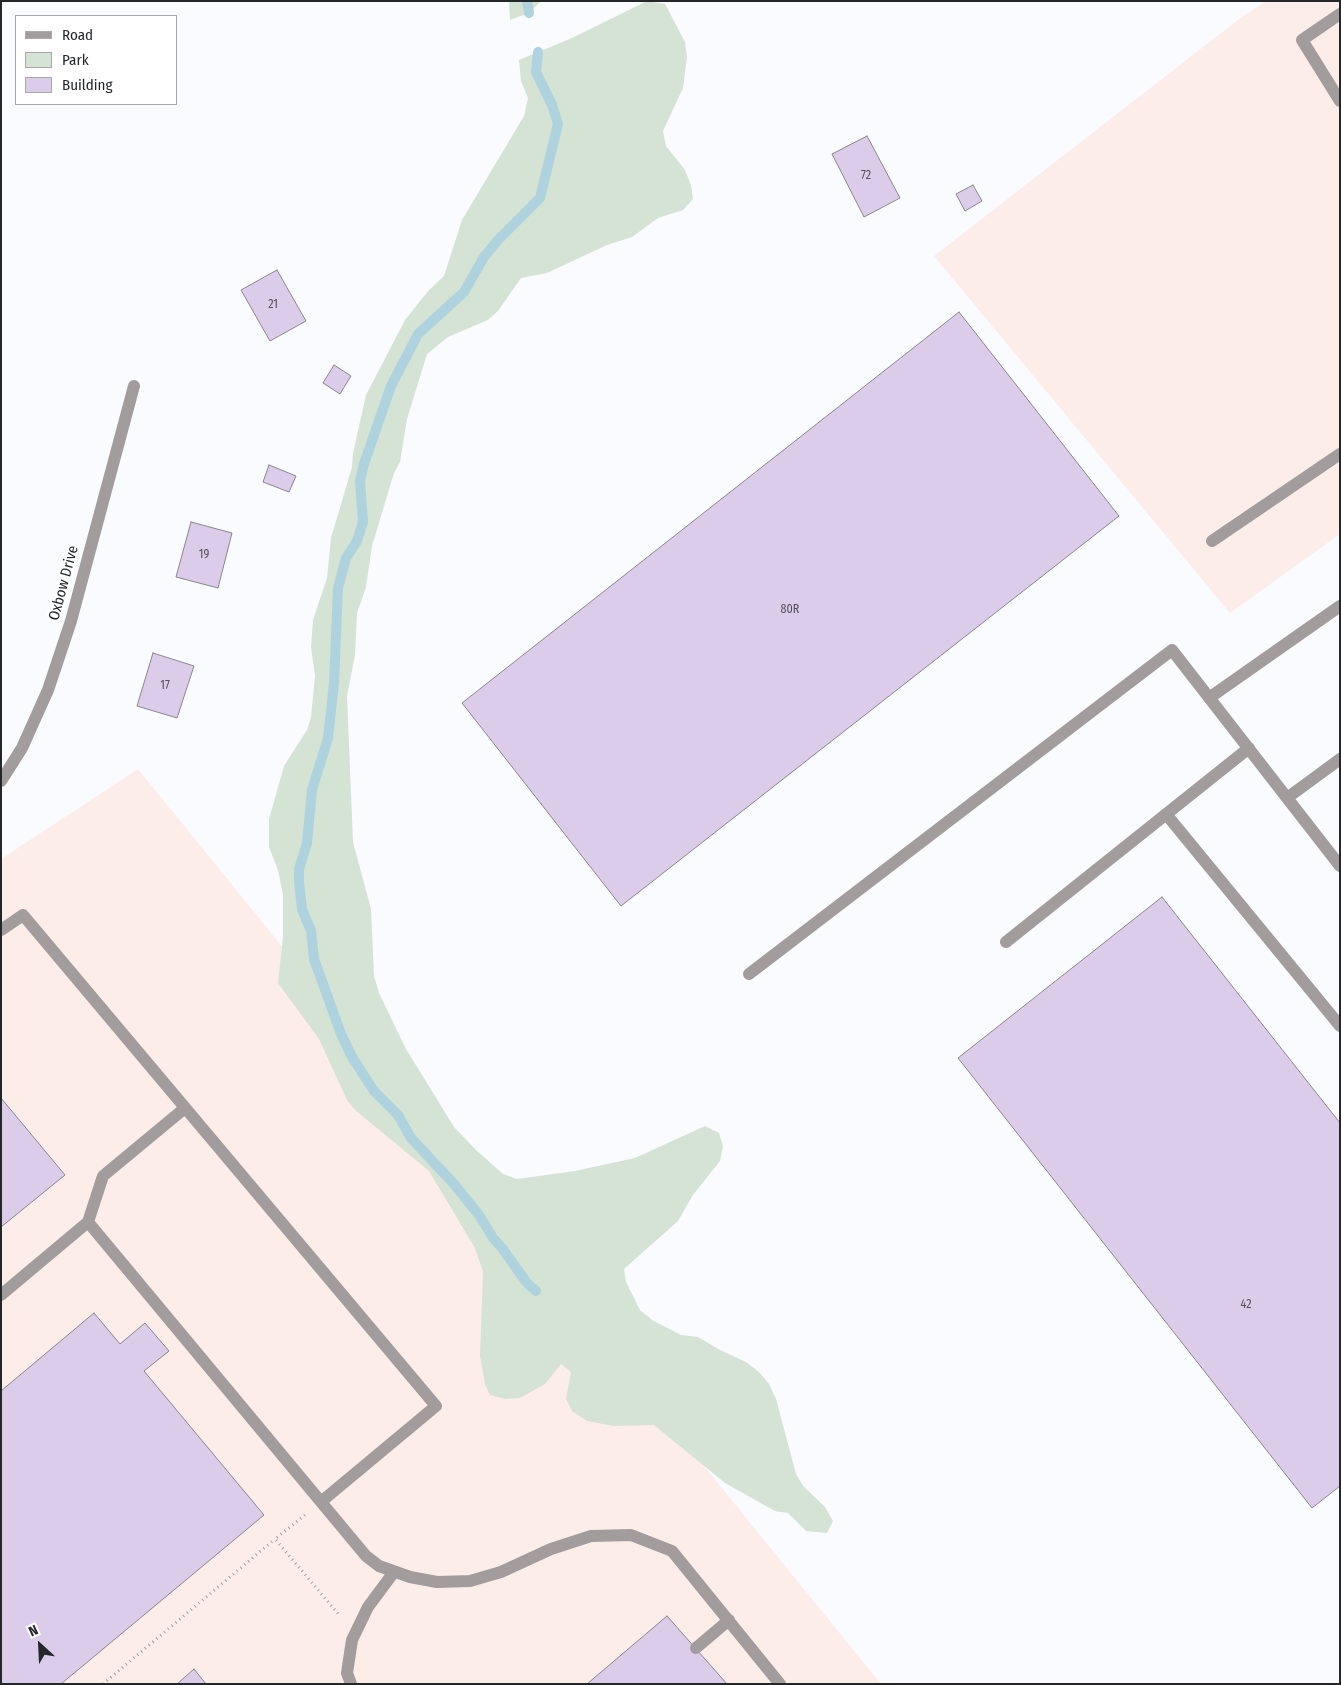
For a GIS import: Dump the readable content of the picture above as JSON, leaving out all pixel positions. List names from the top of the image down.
{
  "streets": {
    "street": ["Oxbow Drive"]
  },
  "house_numbers": [
    "72",
    "21",
    "19",
    "80R",
    "17",
    "42"
  ],
  "legend": ["Road", "Park", "Building"],
  "north": "top left"
}
